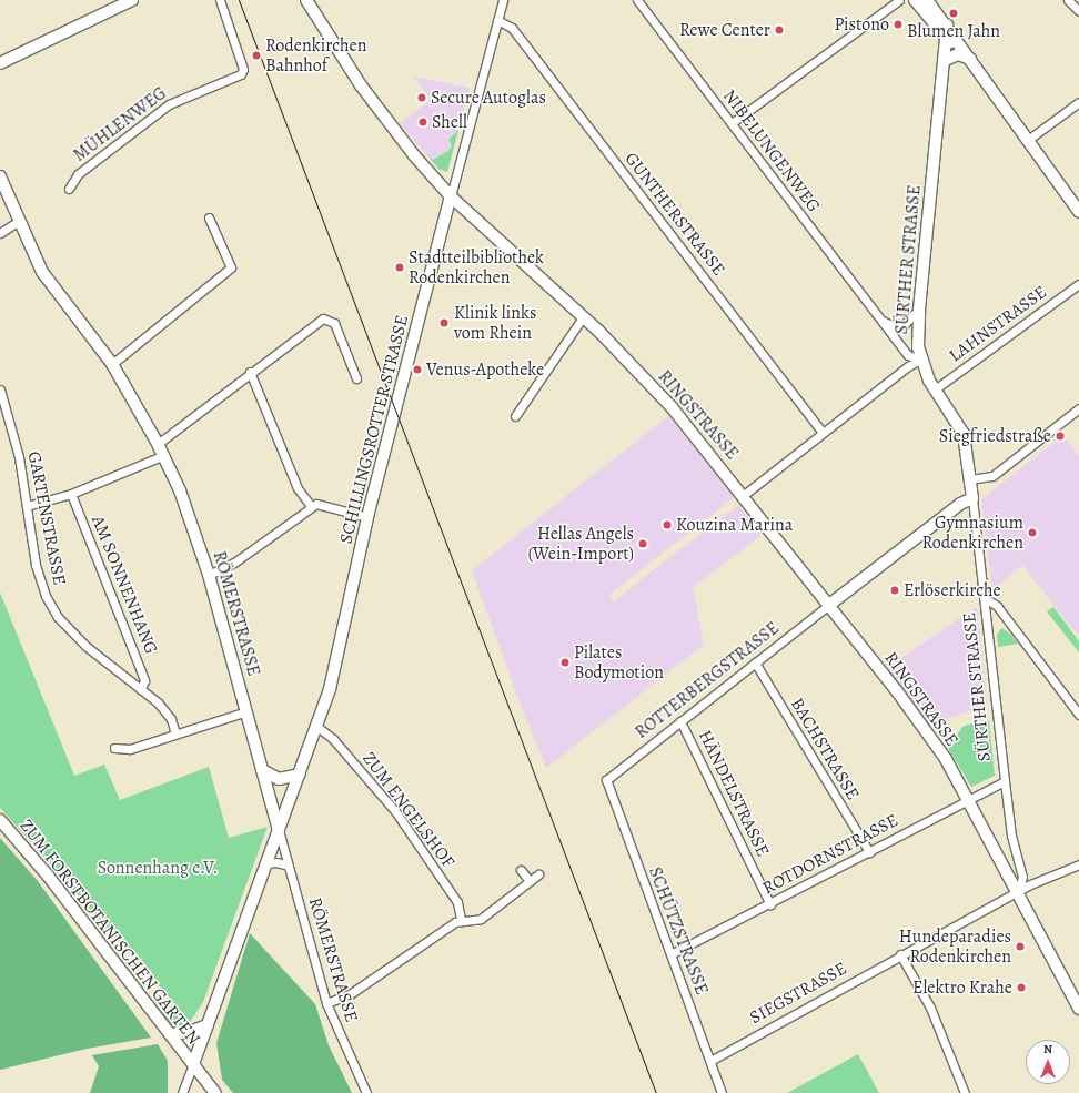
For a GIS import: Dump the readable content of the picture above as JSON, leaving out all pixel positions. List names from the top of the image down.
{
  "streets": {
    "street": [
      "MÜHLENWEG",
      "NIBELUNGENWEG",
      "GUNTHERSTRASSE",
      "SÜRTHER STRASSE",
      "LAHNSTRASSE",
      "RINGSTRASSE",
      "SCHILLINGSROTTER STRASSE",
      "GARTENSTRASSE",
      "AM SONNENHANG",
      "RÖMERSTRASSE",
      "ROTTERBERGSTRASSE",
      "BACHSTRASSE",
      "HÄNDELSTRASSE",
      "ZUM ENGELSHOF",
      "ROTDORNSTRASSE",
      "SCHÜTZSTRASSE",
      "ZUM FORSTBOTANISCHEN GARTEN",
      "SIEGSTRASSE"
    ]
  },
  "crossings": [
    ["NIBELUNGENWEG", "SÜRTHER STRASSE"],
    ["GUNTHERSTRASSE", "SCHILLINGSROTTER STRASSE"],
    ["SÜRTHER STRASSE", "LAHNSTRASSE"],
    ["SÜRTHER STRASSE", "RINGSTRASSE"],
    ["SÜRTHER STRASSE", "ROTDORNSTRASSE"],
    ["SÜRTHER STRASSE", "SIEGSTRASSE"],
    ["RINGSTRASSE", "SCHILLINGSROTTER STRASSE"],
    ["RINGSTRASSE", "ROTTERBERGSTRASSE"],
    ["RINGSTRASSE", "ROTDORNSTRASSE"],
    ["RINGSTRASSE", "SIEGSTRASSE"],
    ["SCHILLINGSROTTER STRASSE", "RÖMERSTRASSE"],
    ["SCHILLINGSROTTER STRASSE", "ZUM ENGELSHOF"],
    ["SCHILLINGSROTTER STRASSE", "ZUM FORSTBOTANISCHEN GARTEN"],
    ["GARTENSTRASSE", "AM SONNENHANG"],
    ["ROTTERBERGSTRASSE", "BACHSTRASSE"],
    ["ROTTERBERGSTRASSE", "HÄNDELSTRASSE"],
    ["ROTTERBERGSTRASSE", "SCHÜTZSTRASSE"],
    ["BACHSTRASSE", "ROTDORNSTRASSE"],
    ["HÄNDELSTRASSE", "ROTDORNSTRASSE"],
    ["ROTDORNSTRASSE", "SCHÜTZSTRASSE"],
    ["SCHÜTZSTRASSE", "SIEGSTRASSE"]
  ],
  "parks": ["Sonnenhang e.V."],
  "places": [
    "Blumen Jahn",
    "Pistono",
    "Rewe Center",
    "Rodenkirchen Bahnhof",
    "Secure Autoglas",
    "Shell",
    "Stadtteilbibliothek Rodenkirchen",
    "Klinik links vom Rhein",
    "Venus-Apotheke",
    "Siegfriedstraße",
    "Kouzina Marina",
    "Gymnasium Rodenkirchen",
    "Hellas Angels (Wein-Import)",
    "Erlöserkirche",
    "Pilates Bodymotion",
    "Hundeparadies Rodenkirchen",
    "Elektro Krahe"
  ],
  "north": "top"
}
